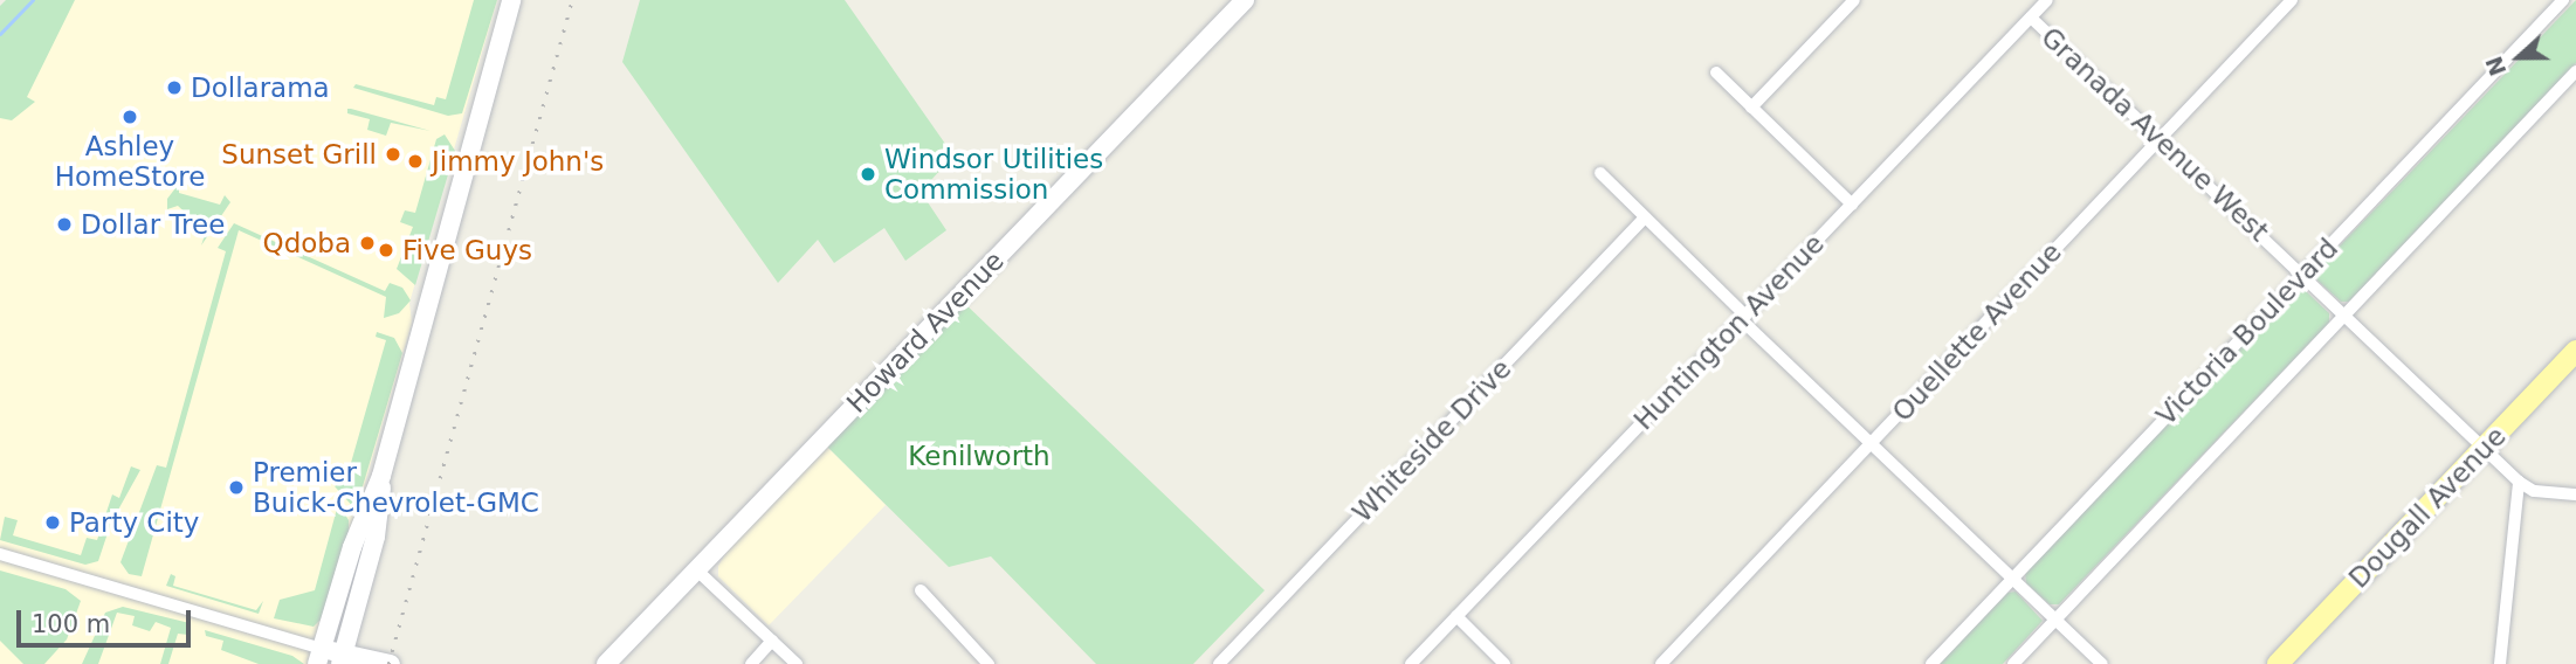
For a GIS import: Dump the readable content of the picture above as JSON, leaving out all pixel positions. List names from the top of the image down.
{
  "streets": {
    "main road": ["Dougall Avenue"],
    "street": [
      "Granada Avenue West",
      "Howard Avenue",
      "Huntington Avenue",
      "Ouellette Avenue",
      "Victoria Boulevard",
      "Whiteside Drive"
    ]
  },
  "crossings": [
    ["Granada Avenue West", "Huntington Avenue"],
    ["Granada Avenue West", "Ouellette Avenue"],
    ["Granada Avenue West", "Victoria Boulevard"],
    ["Granada Avenue West", "Dougall Avenue"]
  ],
  "parks": ["Kenilworth"],
  "places": [
    "Dollarama",
    "Ashley HomeStore",
    "Sunset Grill",
    "Jimmy John's",
    "Windsor Utilities Commission",
    "Dollar Tree",
    "Qdoba",
    "Five Guys",
    "Premier Buick-Chevrolet-GMC",
    "Party City"
  ],
  "scale_bar": "100 m",
  "north": "left"
}
